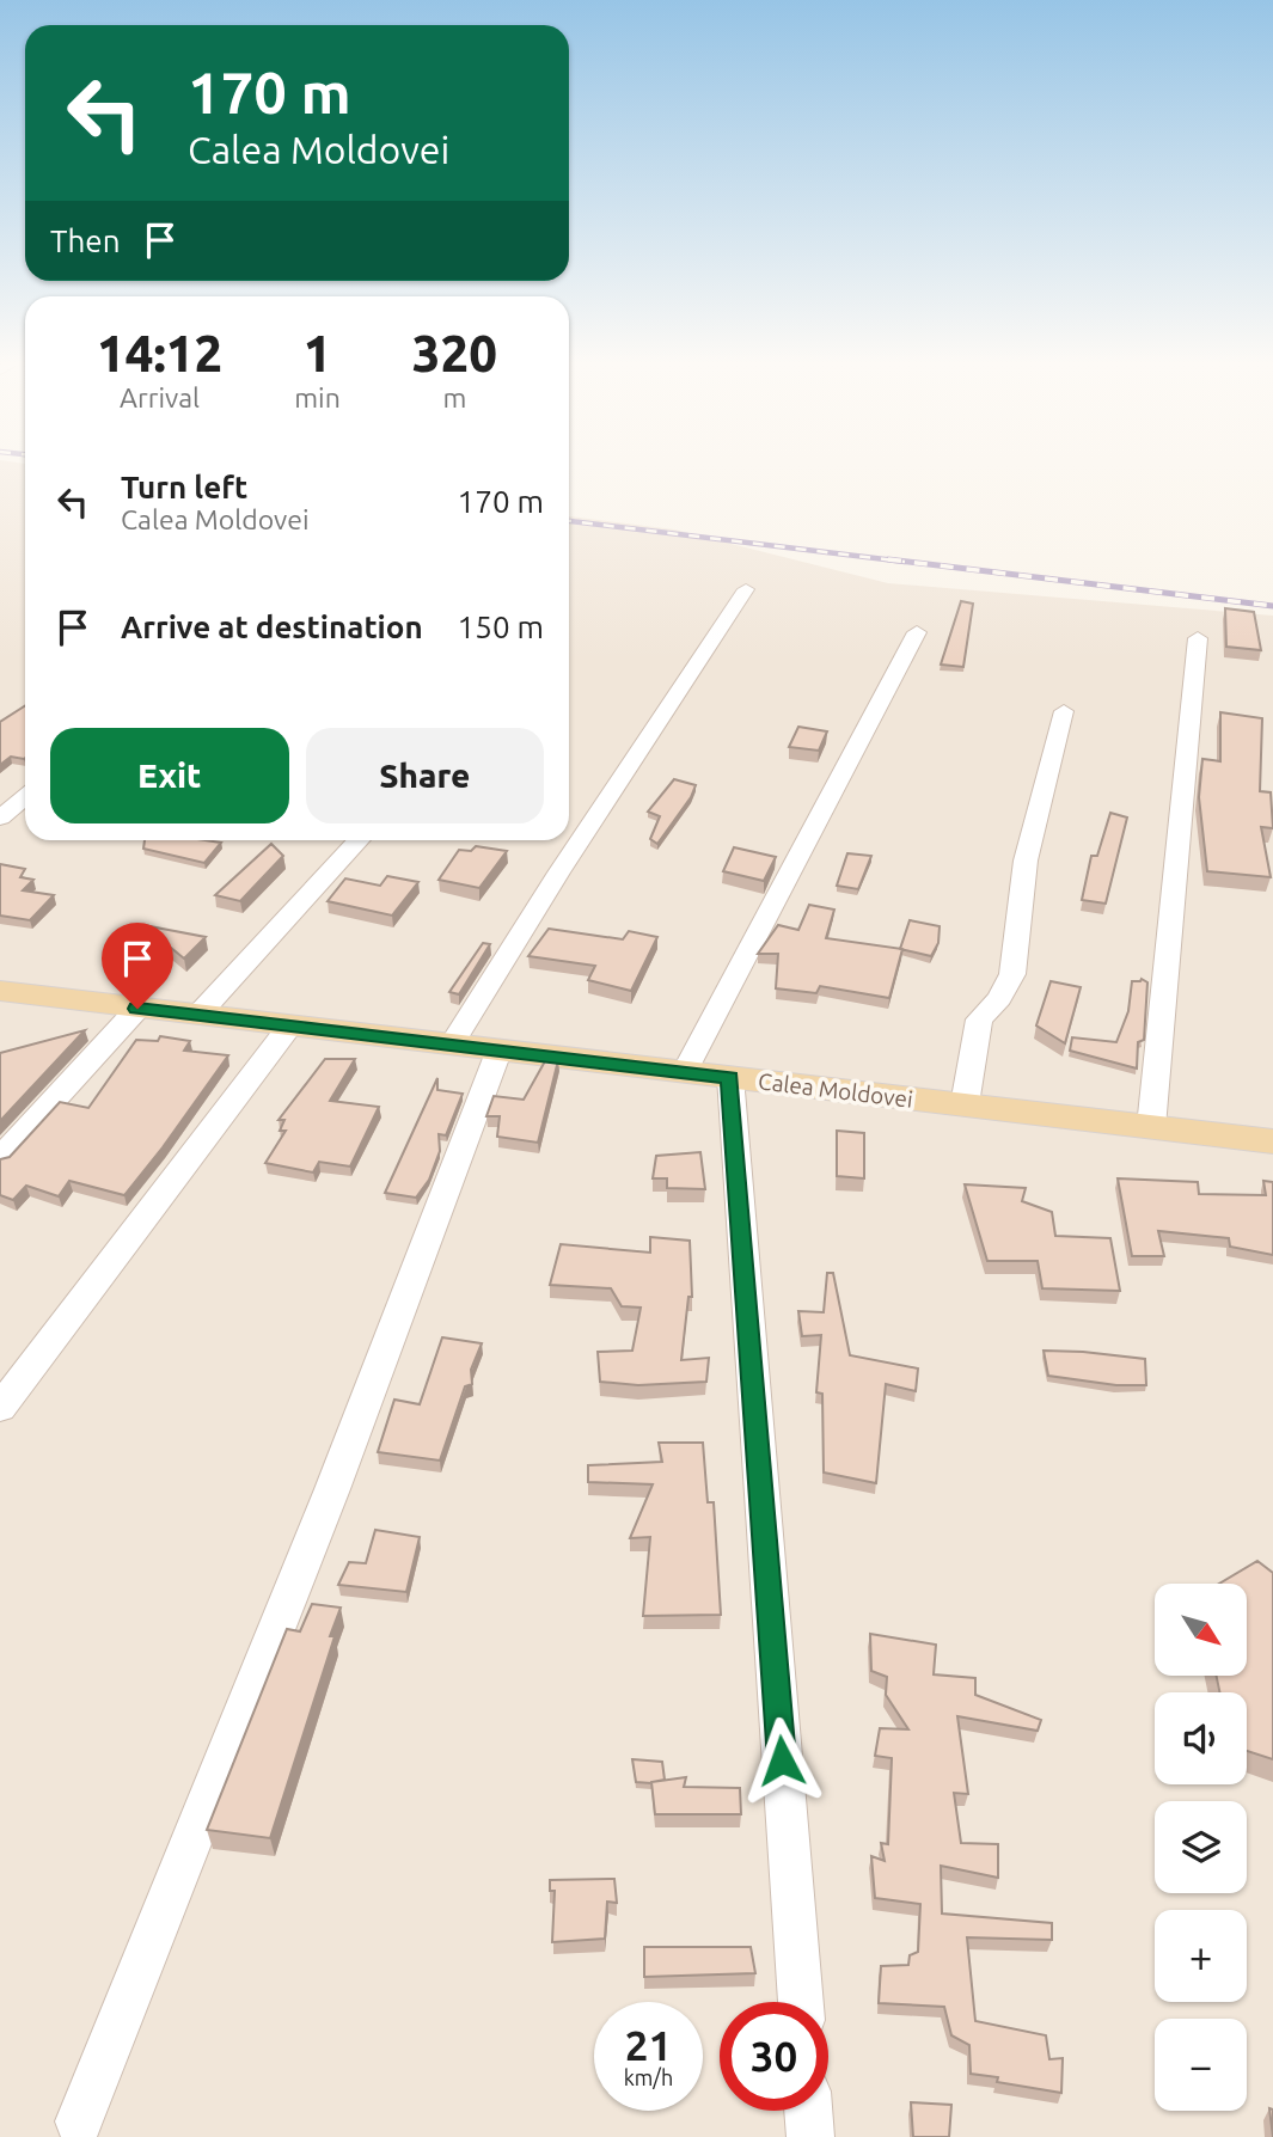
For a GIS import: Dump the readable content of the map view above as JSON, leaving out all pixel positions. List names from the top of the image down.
{
  "streets": {
    "main road": ["Calea Moldovei"]
  },
  "north": "bottom right",
  "page": {
    "turn": ["170 m", "Calea Moldovei"],
    "then": "Then",
    "eta": [
      "14:12",
      "Arrival",
      "1",
      "min",
      "320",
      "m"
    ],
    "list": [
      {
        "name": "Turn left",
        "note": "Calea Moldovei",
        "value": "170 m"
      },
      {
        "name": "Arrive at destination",
        "value": "150 m"
      }
    ],
    "buttons": ["Exit", "Share"],
    "map_buttons": ["+", "−"],
    "speed": "21 km/h",
    "limit": "30"
  }
}
